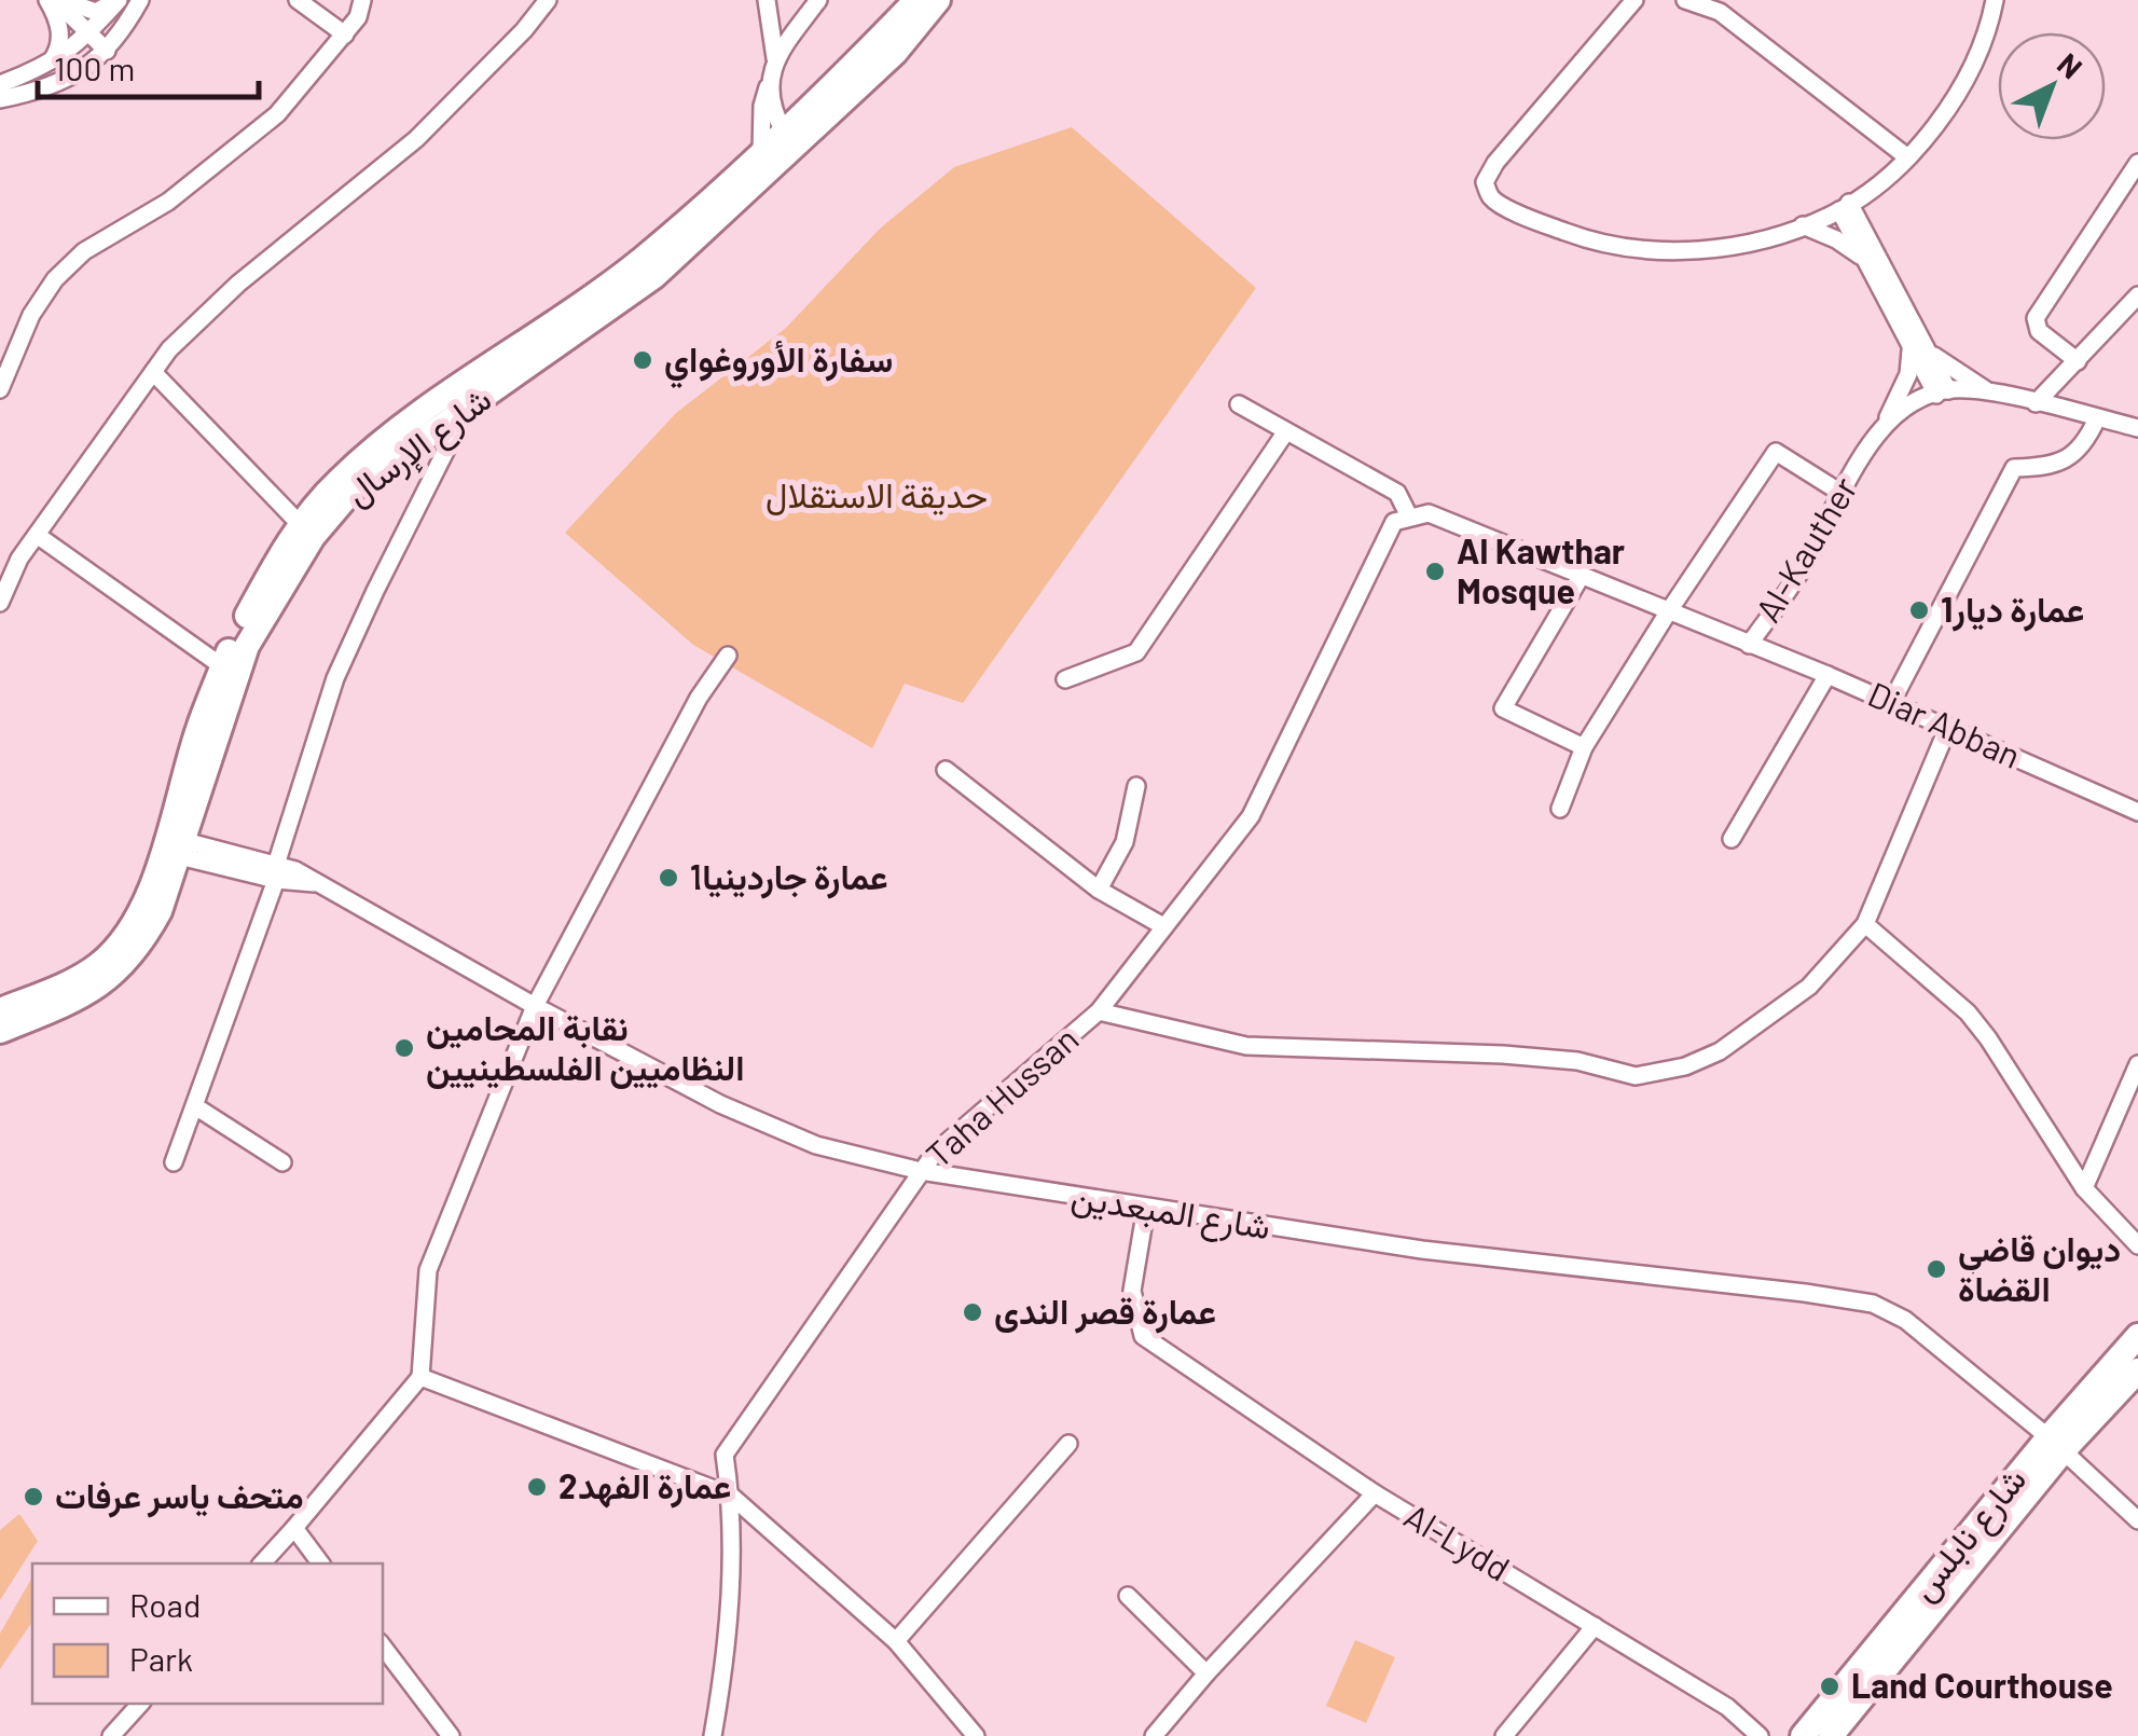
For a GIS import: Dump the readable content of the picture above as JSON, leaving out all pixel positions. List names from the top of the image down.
{
  "streets": {
    "main road": ["شارع الإرسال", "شارع نابلس"],
    "street": [
      "Al-Kauther",
      "Diar Abban",
      "Taha Hussan",
      "شارع المبعدين",
      "Al-Lydd"
    ]
  },
  "crossings": [
    ["شارع الإرسال", "شارع المبعدين"],
    ["Al-Kauther", "Diar Abban"],
    ["Al-Kauther", "Taha Hussan"],
    ["Taha Hussan", "شارع المبعدين"],
    ["شارع المبعدين", "شارع نابلس"]
  ],
  "parks": ["حديقة الاستقلال"],
  "places": [
    "سفارة الأوروغواي",
    "Al Kawthar Mosque",
    "عمارة ديار1",
    "عمارة جاردينيا1",
    "نقابة المحامين النظاميين الفلسطينيين",
    "ديوان قاضي القضاة",
    "عمارة قصر الندى",
    "عمارة الفهد2",
    "متحف ياسر عرفات",
    "Land Courthouse"
  ],
  "legend": ["Road", "Park"],
  "scale_bar": "100 m",
  "north": "top right"
}
